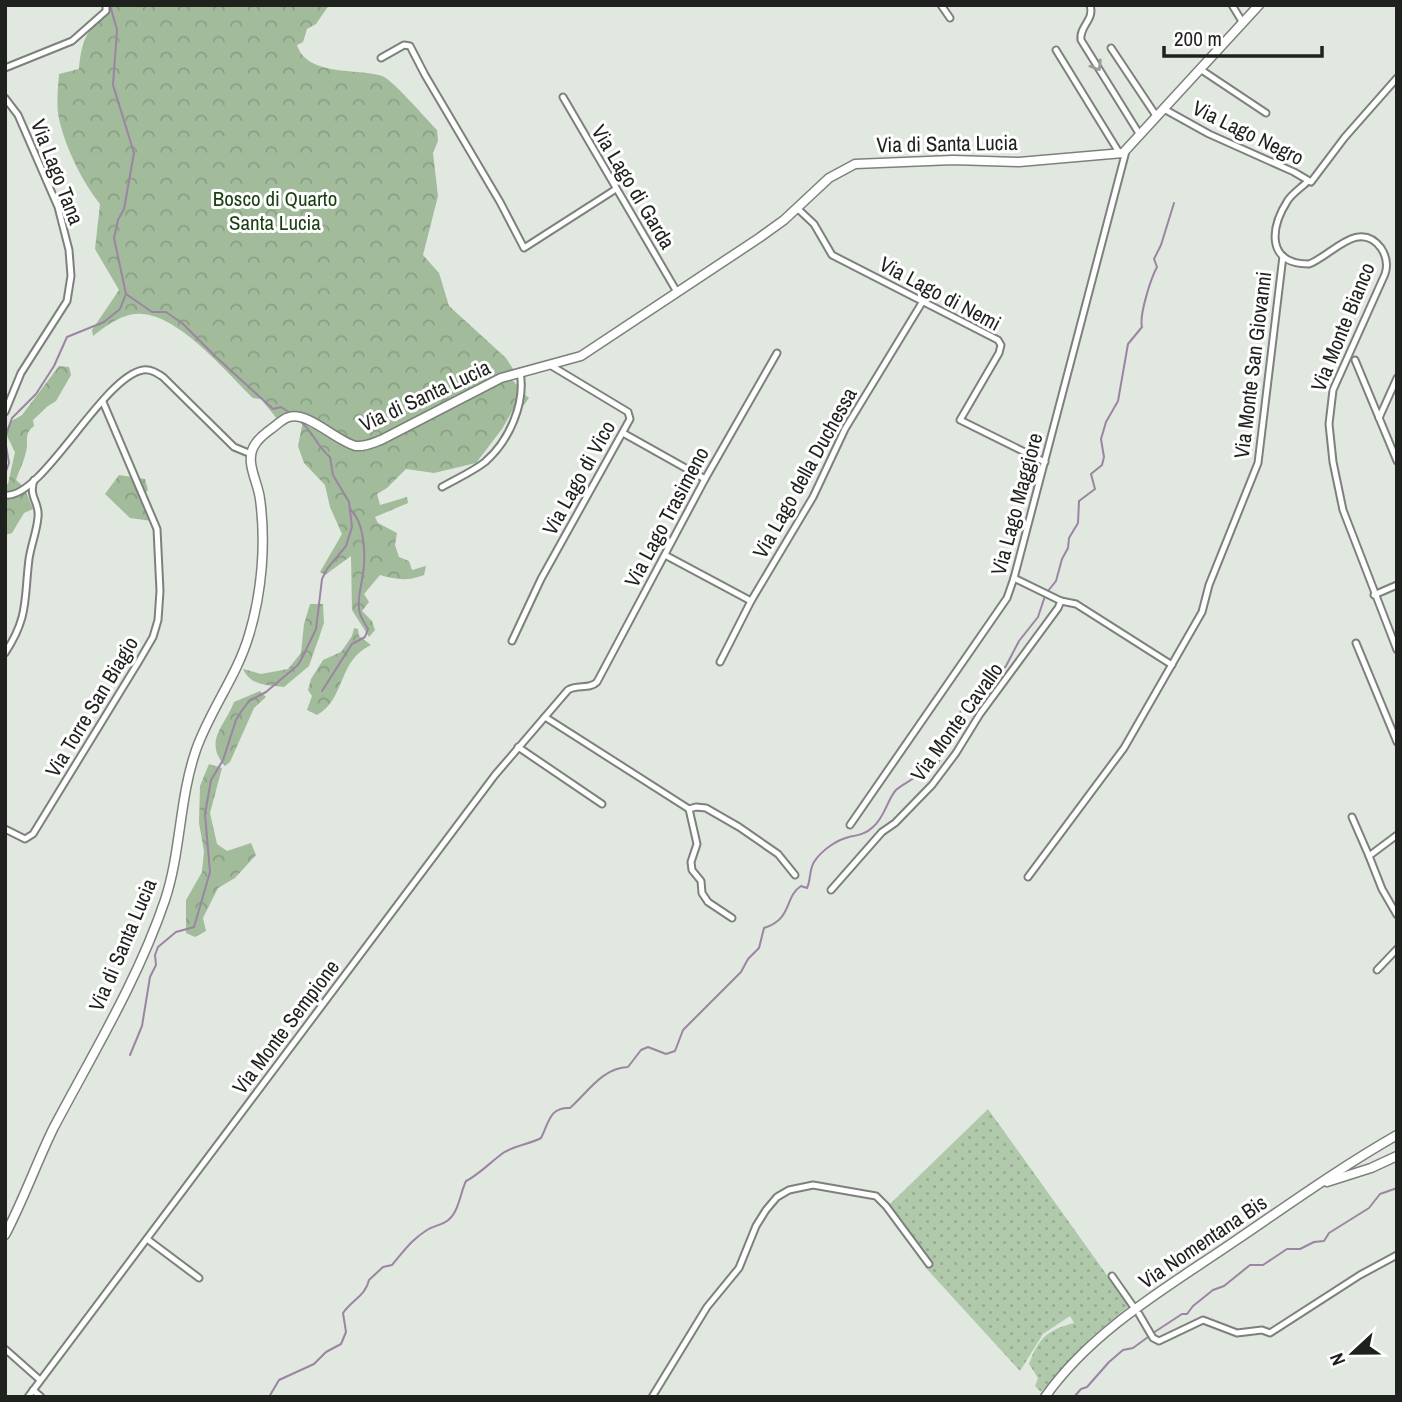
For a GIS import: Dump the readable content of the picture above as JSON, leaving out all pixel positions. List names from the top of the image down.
{
  "streets": {
    "street": [
      "Via Lago Negro",
      "Via di Santa Lucia",
      "Via Lago Tana",
      "Via Lago di Garda",
      "Via Lago di Nemi",
      "Via Monte Bianco",
      "Via Monte San Giovanni",
      "Via Lago della Duchessa",
      "Via Lago di Vico",
      "Via Lago Maggiore",
      "Via Lago Trasimeno",
      "Via Torre San Biagio",
      "Via Monte Cavallo",
      "Via Monte Sempione",
      "Via Nomentana Bis"
    ]
  },
  "crossings": [
    ["Via di Santa Lucia", "Via Lago di Garda"],
    ["Via di Santa Lucia", "Via Lago di Nemi"],
    ["Via di Santa Lucia", "Via Lago di Vico"],
    ["Via di Santa Lucia", "Via Lago Maggiore"],
    ["Via Lago di Nemi", "Via Lago della Duchessa"],
    ["Via Lago di Nemi", "Via Lago Maggiore"],
    ["Via Monte Bianco", "Via Monte San Giovanni"],
    ["Via Lago Trasimeno", "Via Monte Sempione"]
  ],
  "parks": ["Bosco di Quarto Santa Lucia"],
  "scale_bar": "200 m",
  "north": "left"
}
